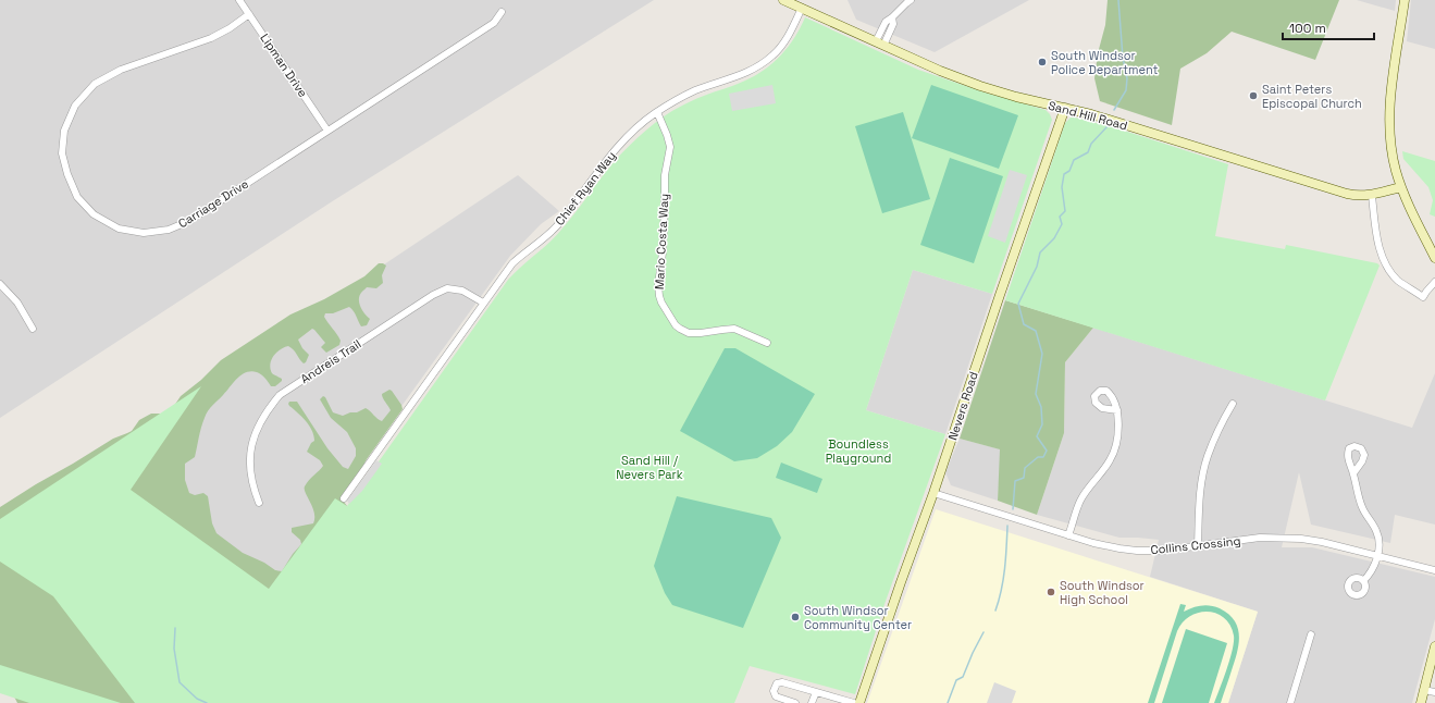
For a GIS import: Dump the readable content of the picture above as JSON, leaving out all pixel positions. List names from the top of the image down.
{
  "streets": {
    "street": [
      "Lipman Drive",
      "Sand Hill Road",
      "Chief Ryan Way",
      "Carriage Drive",
      "Mario Costa Way",
      "Andreis Trail",
      "Nevers Road",
      "Collins Crossing"
    ]
  },
  "crossings": [
    ["Lipman Drive", "Carriage Drive"],
    ["Sand Hill Road", "Chief Ryan Way"],
    ["Sand Hill Road", "Nevers Road"],
    ["Chief Ryan Way", "Mario Costa Way"],
    ["Chief Ryan Way", "Andreis Trail"],
    ["Nevers Road", "Collins Crossing"]
  ],
  "parks": ["Boundless Playground", "Sand Hill / Nevers Park"],
  "places": [
    "South Windsor Police Department",
    "Saint Peters Episcopal Church",
    "South Windsor High School",
    "South Windsor Community Center"
  ],
  "scale_bar": "100 m"
}
